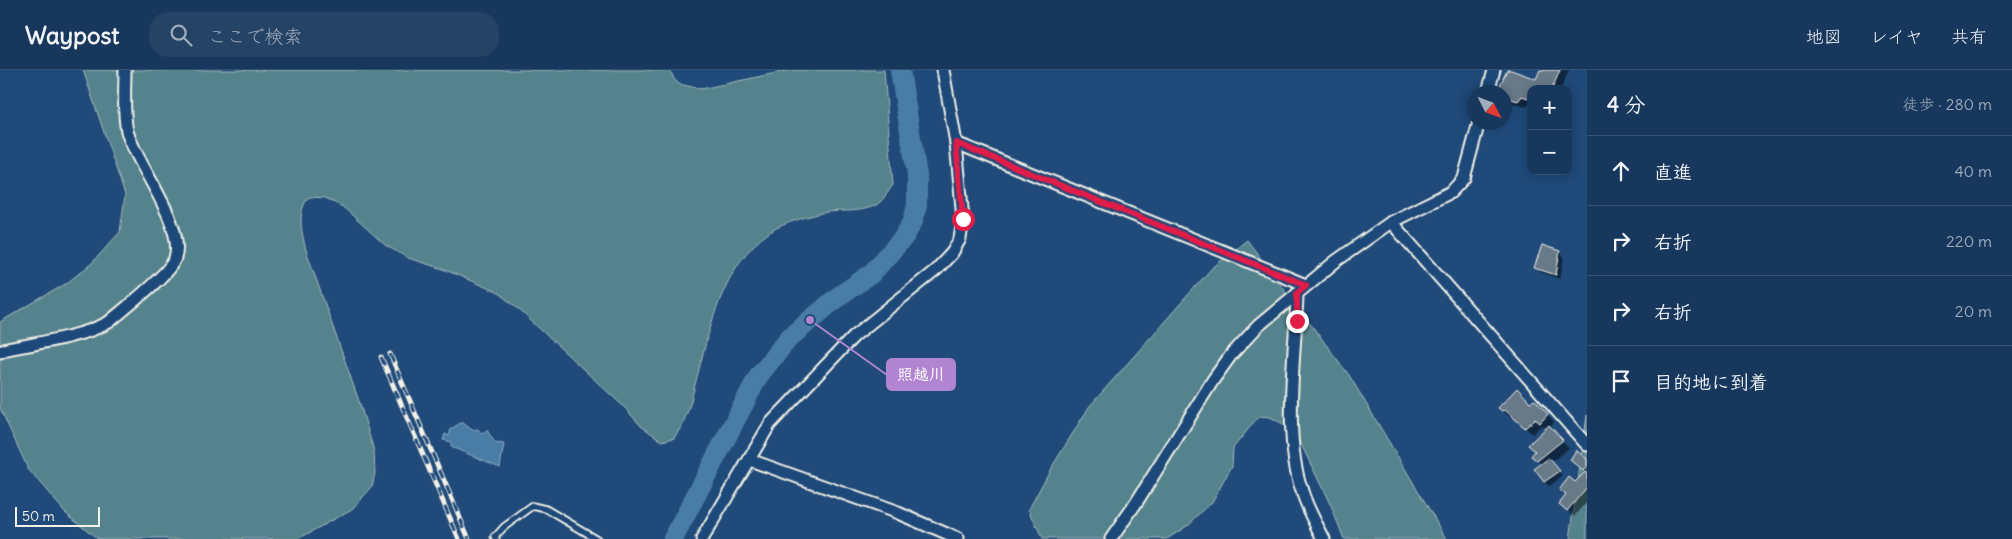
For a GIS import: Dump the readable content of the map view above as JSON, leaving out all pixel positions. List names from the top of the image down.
{
  "places": ["照越川"],
  "scale_bar": "50 m",
  "north": "bottom right",
  "page": {
    "header": "Waypost",
    "search": "ここで検索",
    "nav": ["地図", "レイヤ", "共有"],
    "heading": ["4 分", "徒歩 · 280 m"],
    "map_buttons": ["+", "−"],
    "list": [
      ["直進", "40 m"],
      ["右折", "220 m"],
      ["右折", "20 m"],
      "目的地に到着"
    ],
    "scale": "50 m"
  }
}
